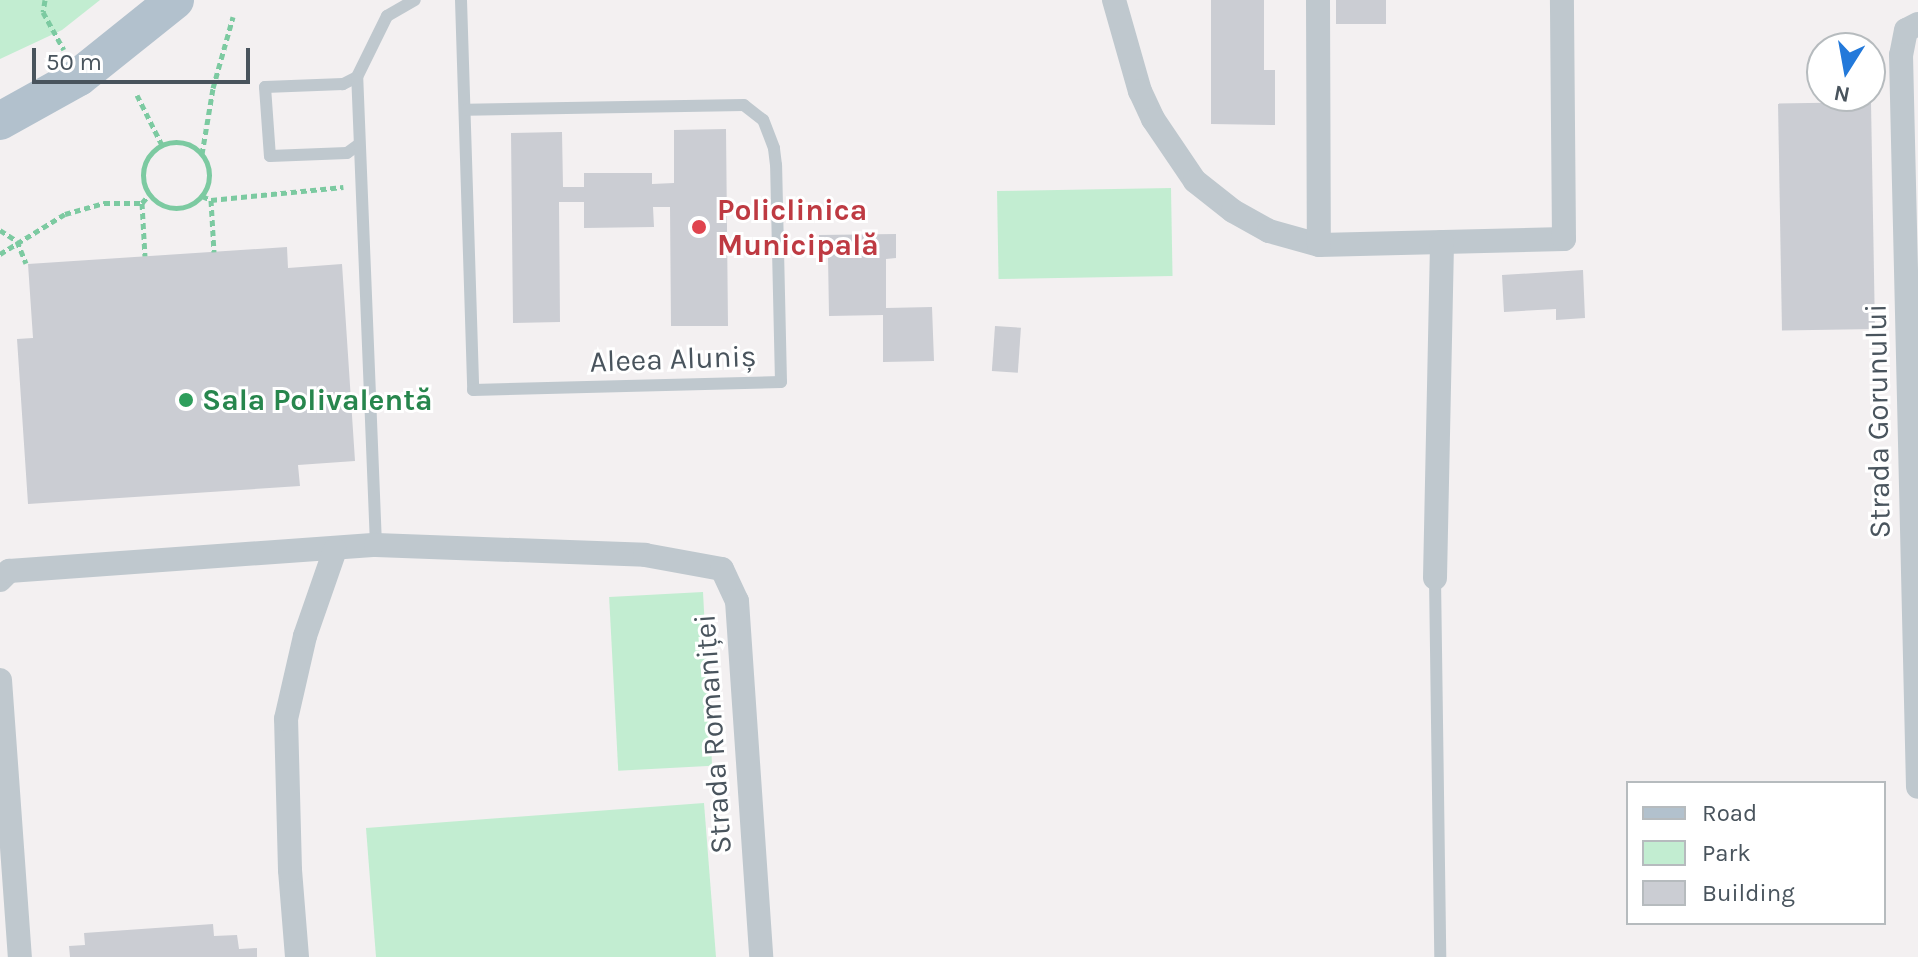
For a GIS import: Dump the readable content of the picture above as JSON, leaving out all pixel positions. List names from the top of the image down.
{
  "streets": {
    "street": ["Strada Gorunului", "Strada Romaniței"],
    "lane": ["Aleea Aluniș"]
  },
  "places": ["Policlinica Municipală", "Sala Polivalentă"],
  "legend": ["Road", "Park", "Building"],
  "scale_bar": "50 m",
  "north": "bottom"
}
